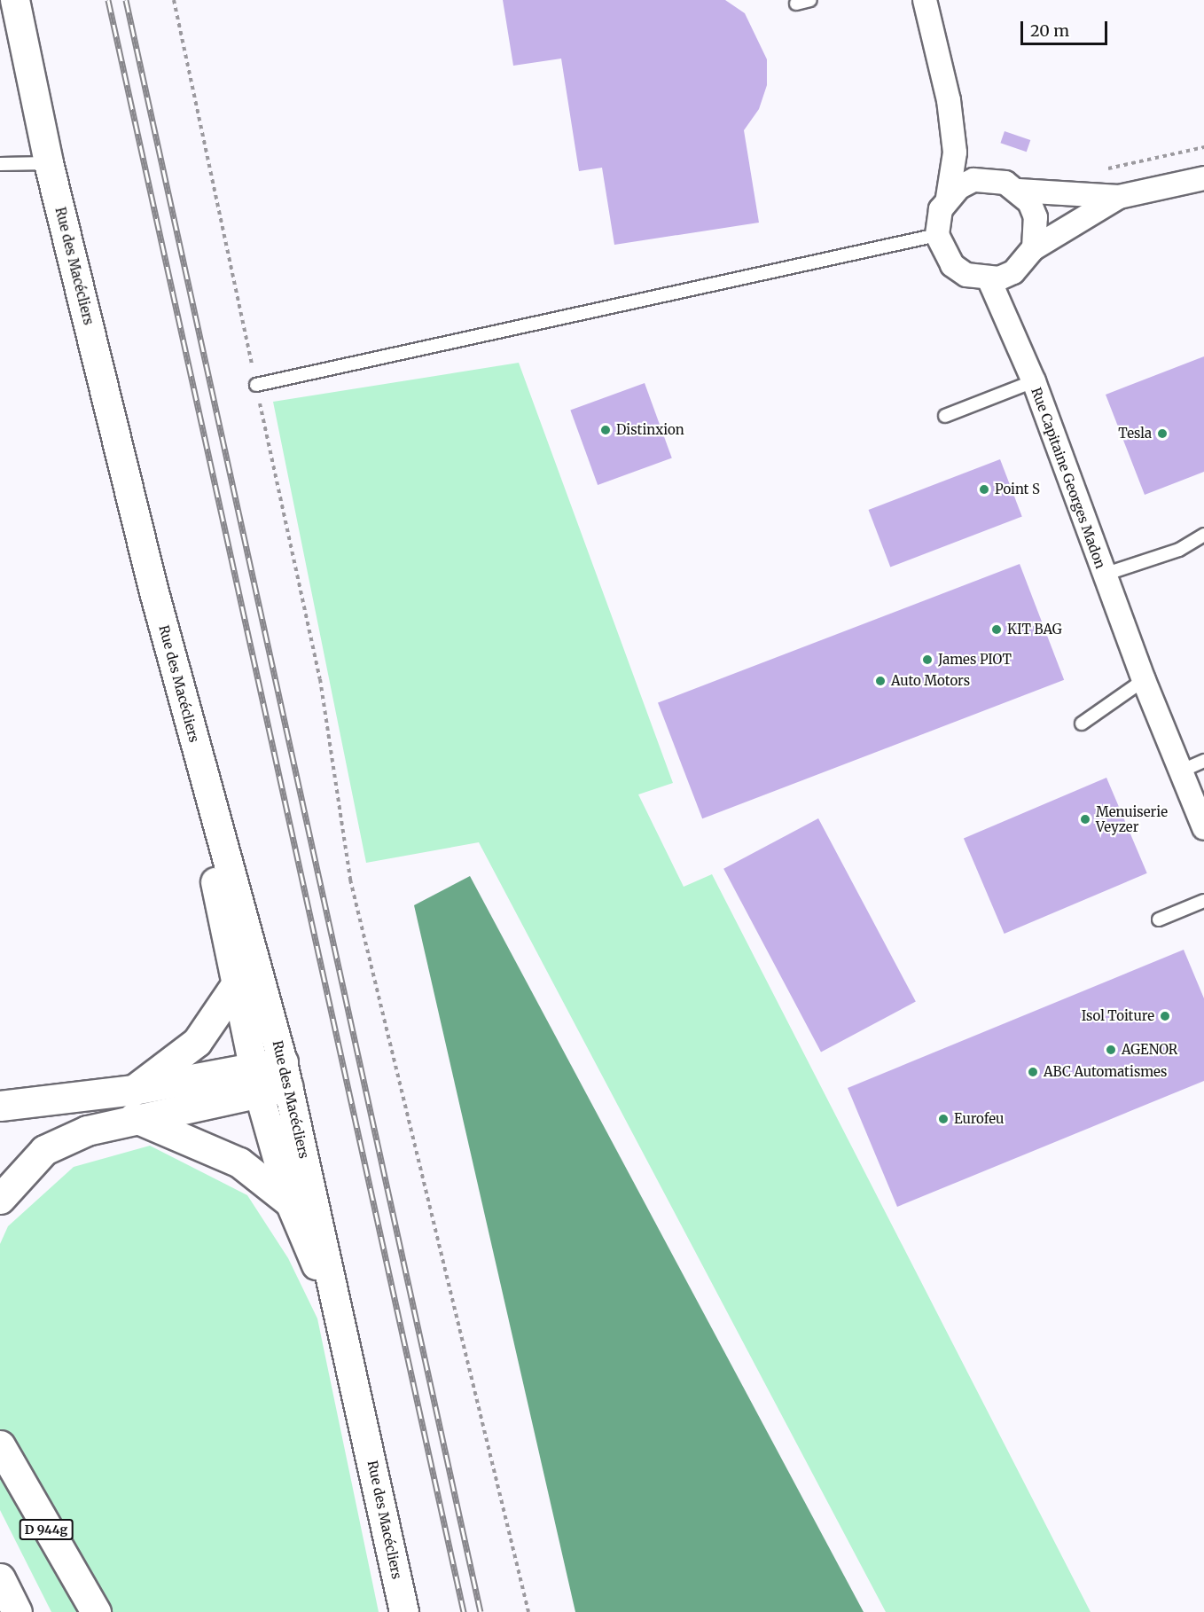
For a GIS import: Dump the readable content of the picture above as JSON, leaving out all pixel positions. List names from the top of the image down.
{
  "streets": {
    "main road": ["D 944g"],
    "street": ["Rue des Macécliers", "Rue Capitaine Georges Madon"]
  },
  "places": [
    "Distinxion",
    "Tesla",
    "Point S",
    "KIT BAG",
    "James PIOT",
    "Auto Motors",
    "Menuiserie Veyzer",
    "Isol Toiture",
    "AGENOR",
    "ABC Automatismes",
    "Eurofeu"
  ],
  "scale_bar": "20 m"
}
